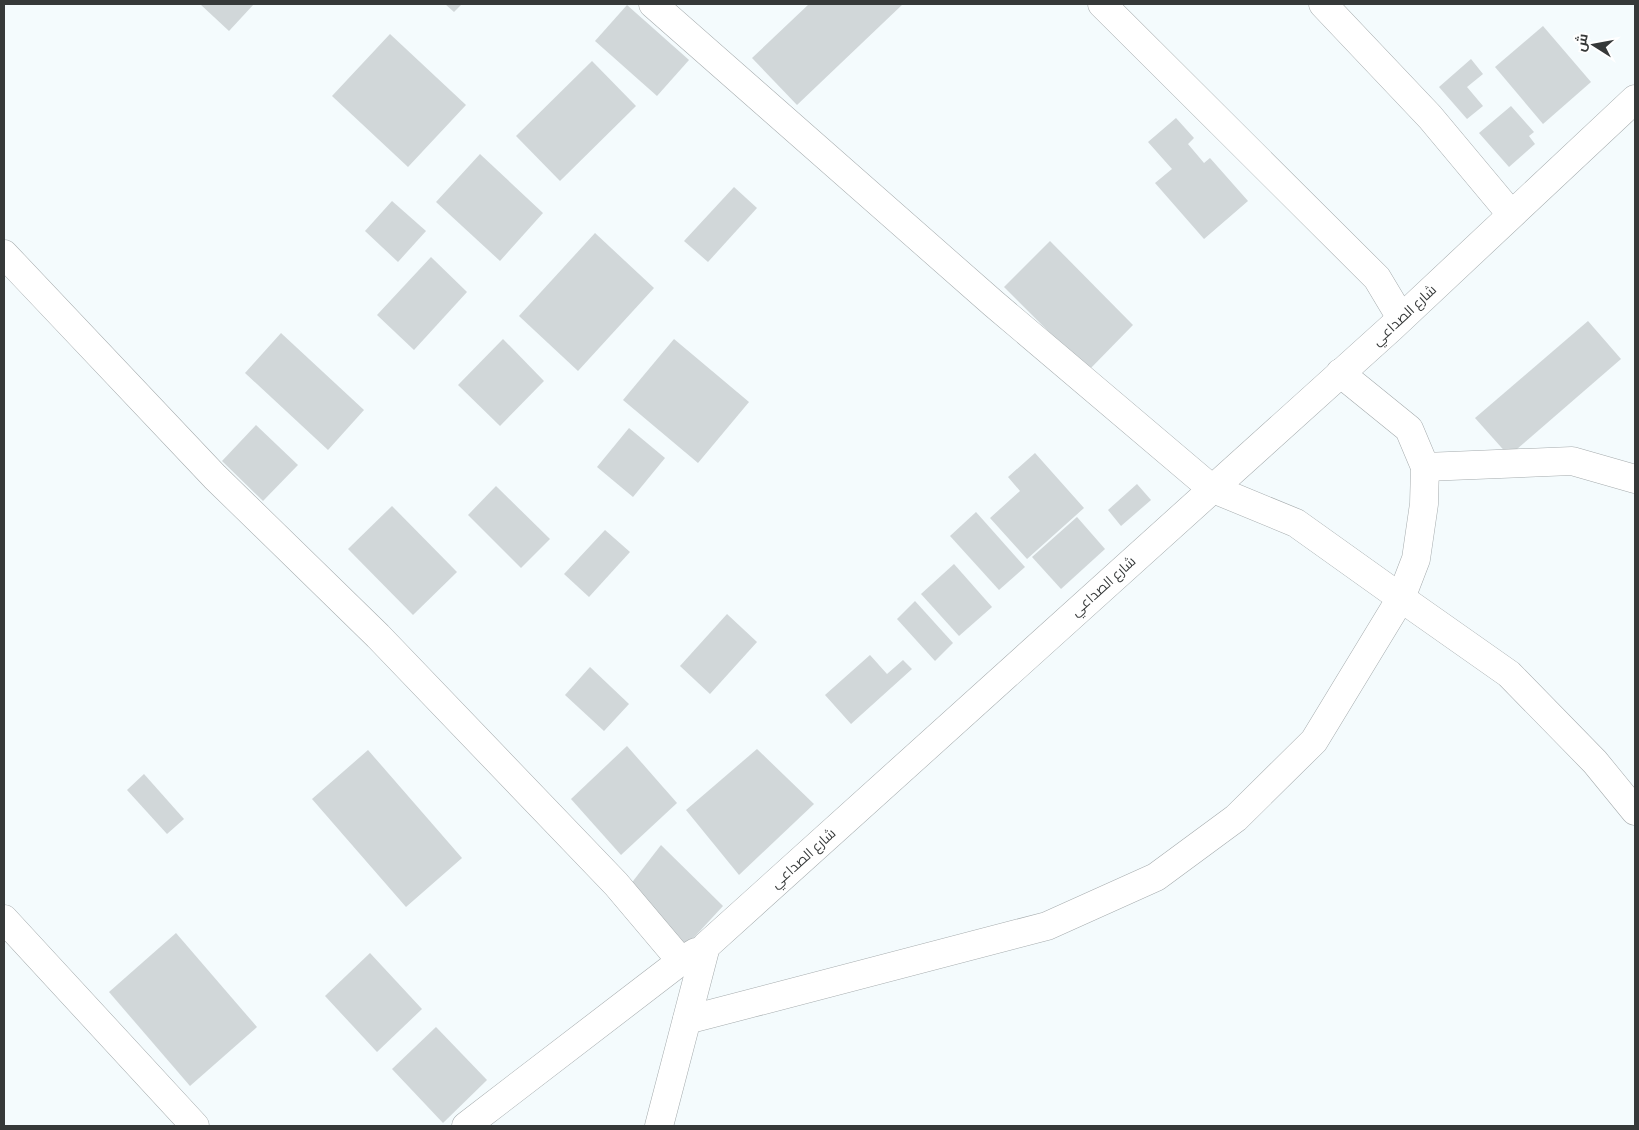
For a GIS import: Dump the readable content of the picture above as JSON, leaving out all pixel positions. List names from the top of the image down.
{
  "streets": {
    "street": ["شارع الصداعي"]
  },
  "north": "left"
}
